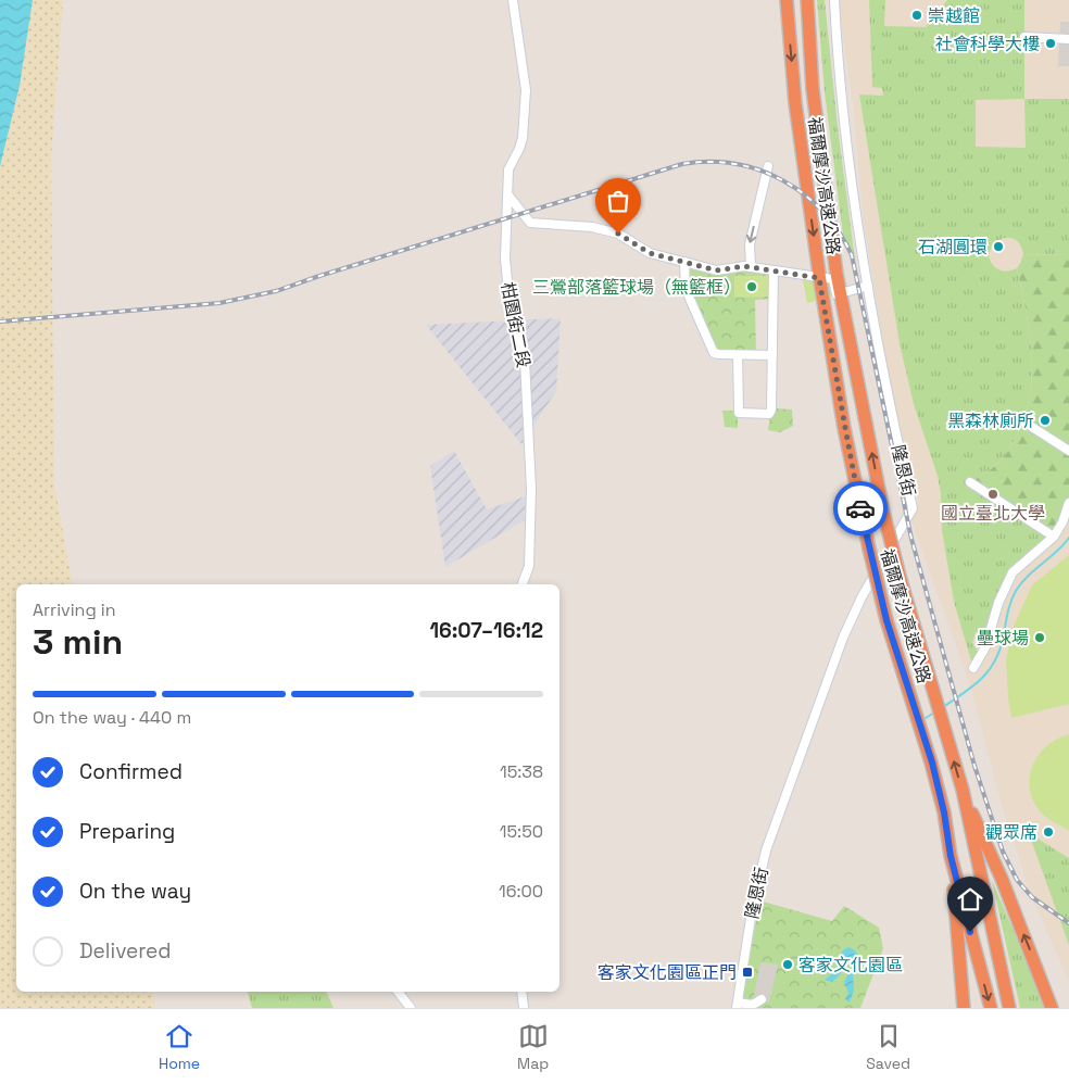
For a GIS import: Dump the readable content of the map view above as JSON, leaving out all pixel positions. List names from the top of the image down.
{
  "streets": {
    "highway": ["福爾摩沙高速公路"],
    "street": ["柑園街二段", "隆恩街"]
  },
  "places": {
    "other": [
      "崇越館",
      "社會科學大樓",
      "石湖圓環",
      "三鶯部落籃球場（無籃框）",
      "黑森林廁所",
      "國立臺北大學",
      "壘球場",
      "觀眾席",
      "客家文化園區"
    ],
    "transit": ["客家文化園區正門"]
  },
  "page": {
    "heading": ["3 min", "Arriving in", "16:07–16:12"],
    "bar": "On the way · 440 m",
    "list": [
      ["Confirmed", "15:38"],
      ["Preparing", "15:50"],
      ["On the way", "16:00"],
      "Delivered"
    ],
    "tabs": ["Home", "Map", "Saved"]
  }
}
